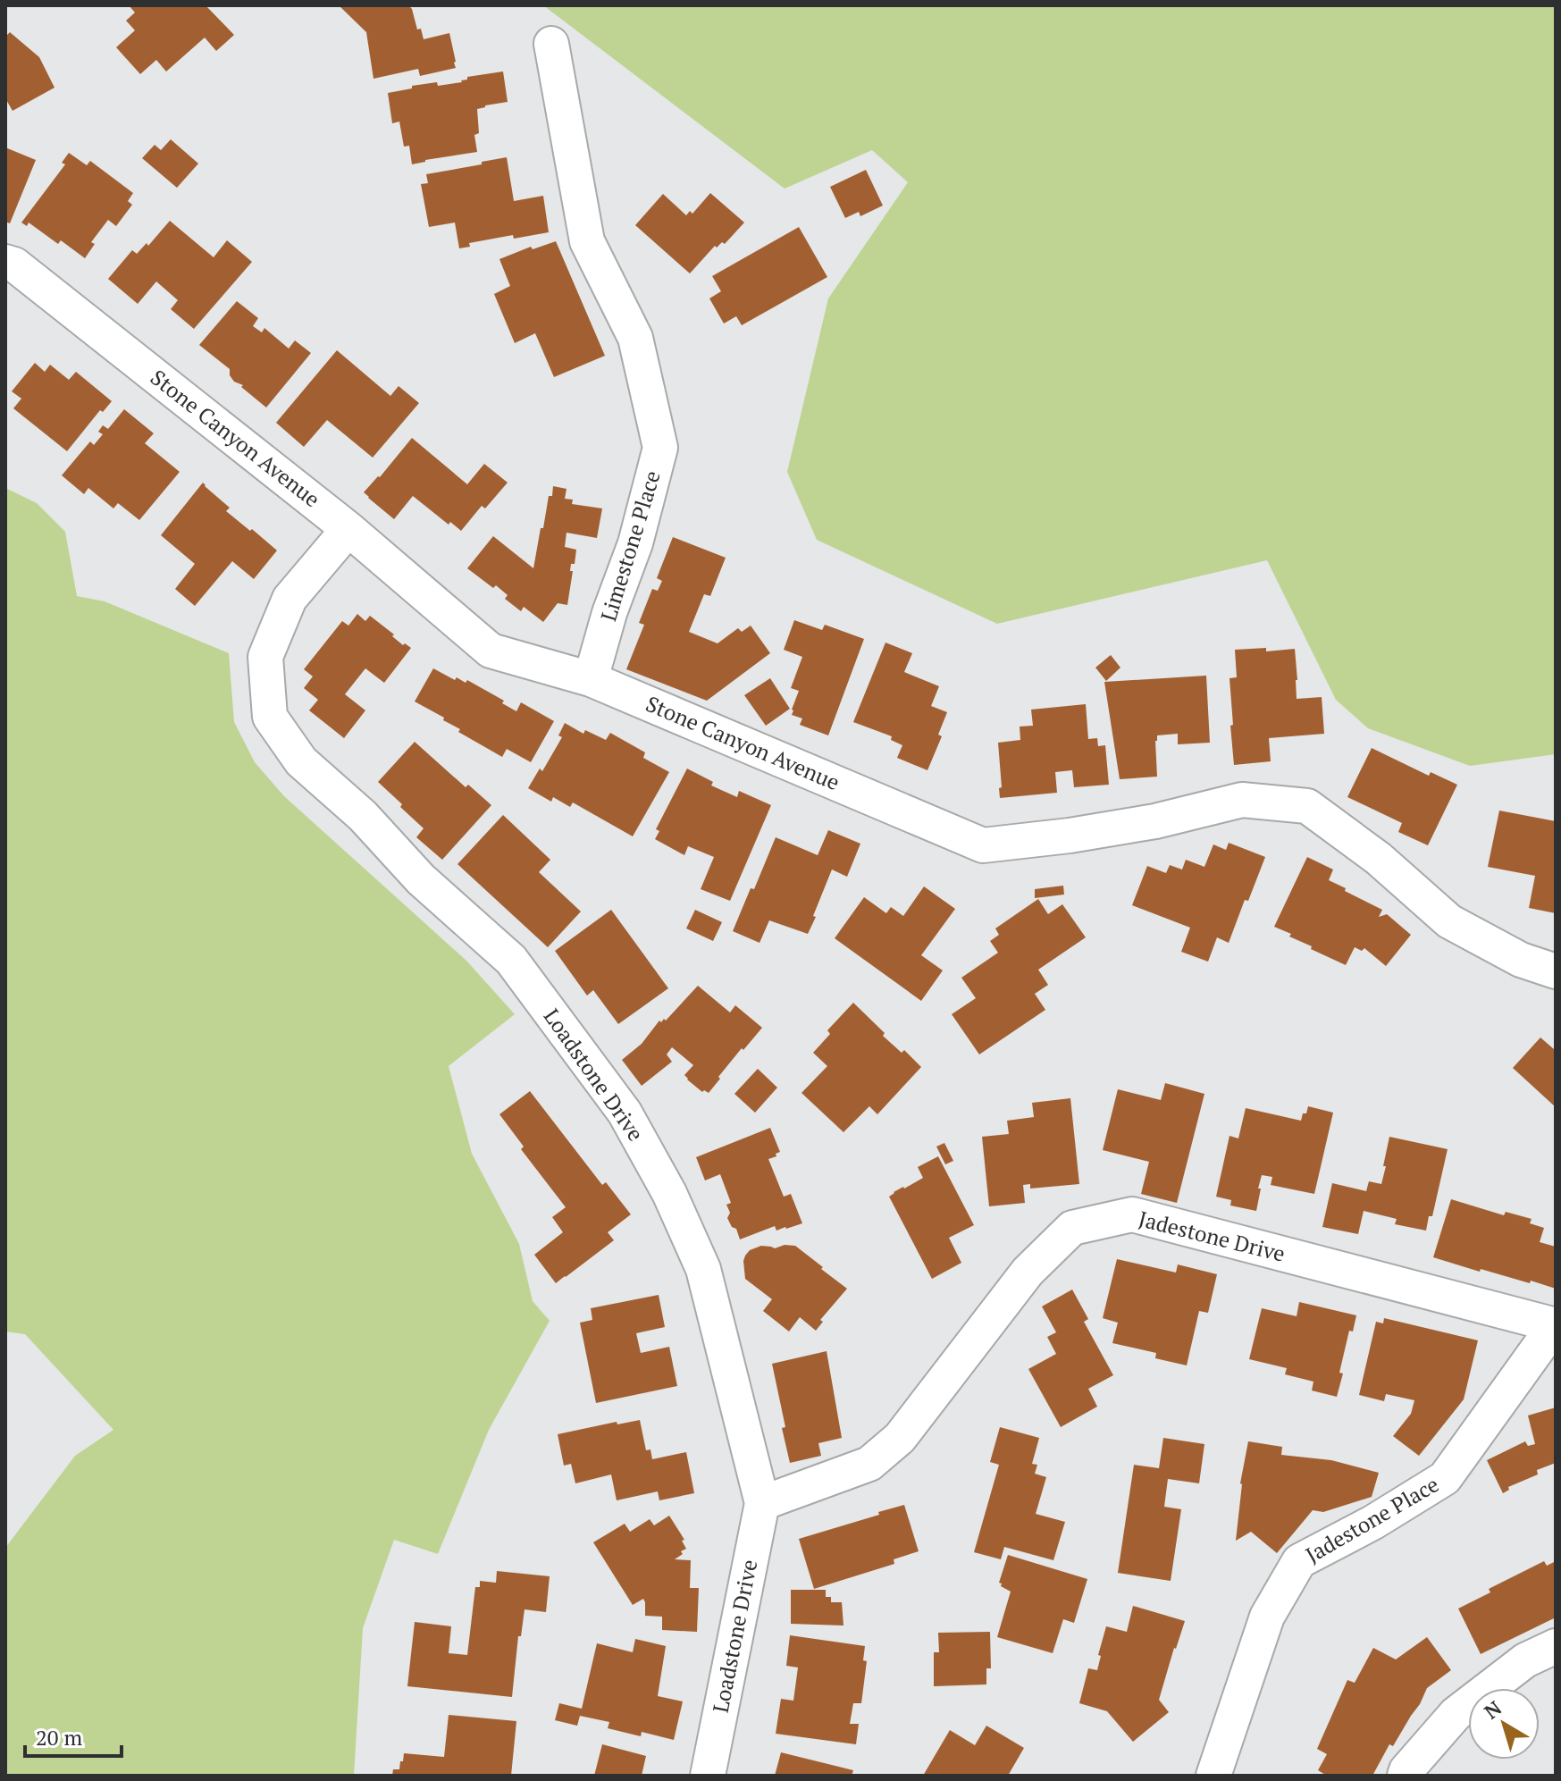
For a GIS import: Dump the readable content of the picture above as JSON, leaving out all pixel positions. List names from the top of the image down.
{
  "streets": {
    "street": [
      "Stone Canyon Avenue",
      "Limestone Place",
      "Loadstone Drive",
      "Jadestone Drive",
      "Jadestone Place"
    ]
  },
  "crossings": [
    ["Stone Canyon Avenue", "Limestone Place"],
    ["Stone Canyon Avenue", "Loadstone Drive"],
    ["Loadstone Drive", "Jadestone Drive"],
    ["Jadestone Drive", "Jadestone Place"]
  ],
  "scale_bar": "20 m",
  "north": "top left"
}
